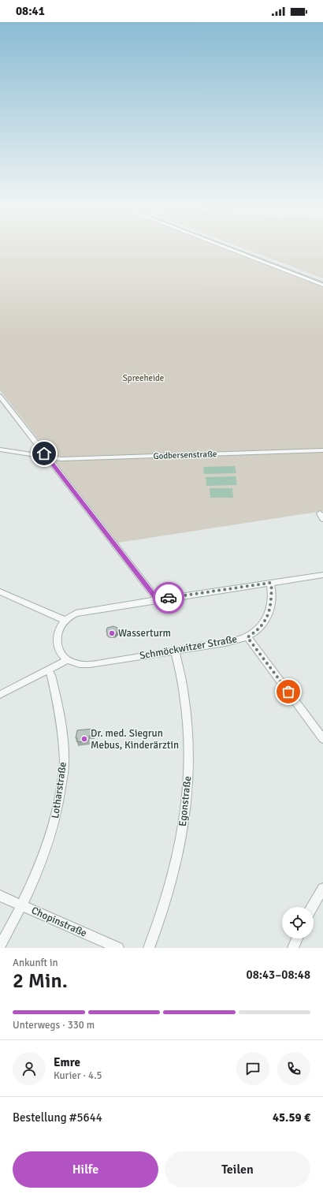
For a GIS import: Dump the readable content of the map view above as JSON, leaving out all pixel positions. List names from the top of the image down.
{
  "streets": {
    "street": [
      "Godbersenstraße",
      "Schmöckwitzer Straße",
      "Lotharstraße",
      "Egonstraße",
      "Chopinstraße"
    ]
  },
  "crossings": [
    ["Schmöckwitzer Straße", "Egonstraße"],
    ["Lotharstraße", "Chopinstraße"]
  ],
  "parks": ["Spreeheide"],
  "places": ["Wasserturm", "Dr. med. Siegrun Mebus, Kinderärztin"],
  "page": {
    "status": "08:41",
    "heading": ["2 Min.", "Ankunft in", "08:43–08:48"],
    "panel": [
      "Emre",
      "Kurier · 4.5",
      "Bestellung #5644",
      "45.59 €"
    ],
    "bar": "Unterwegs · 330 m",
    "buttons": ["Hilfe", "Teilen"]
  }
}
